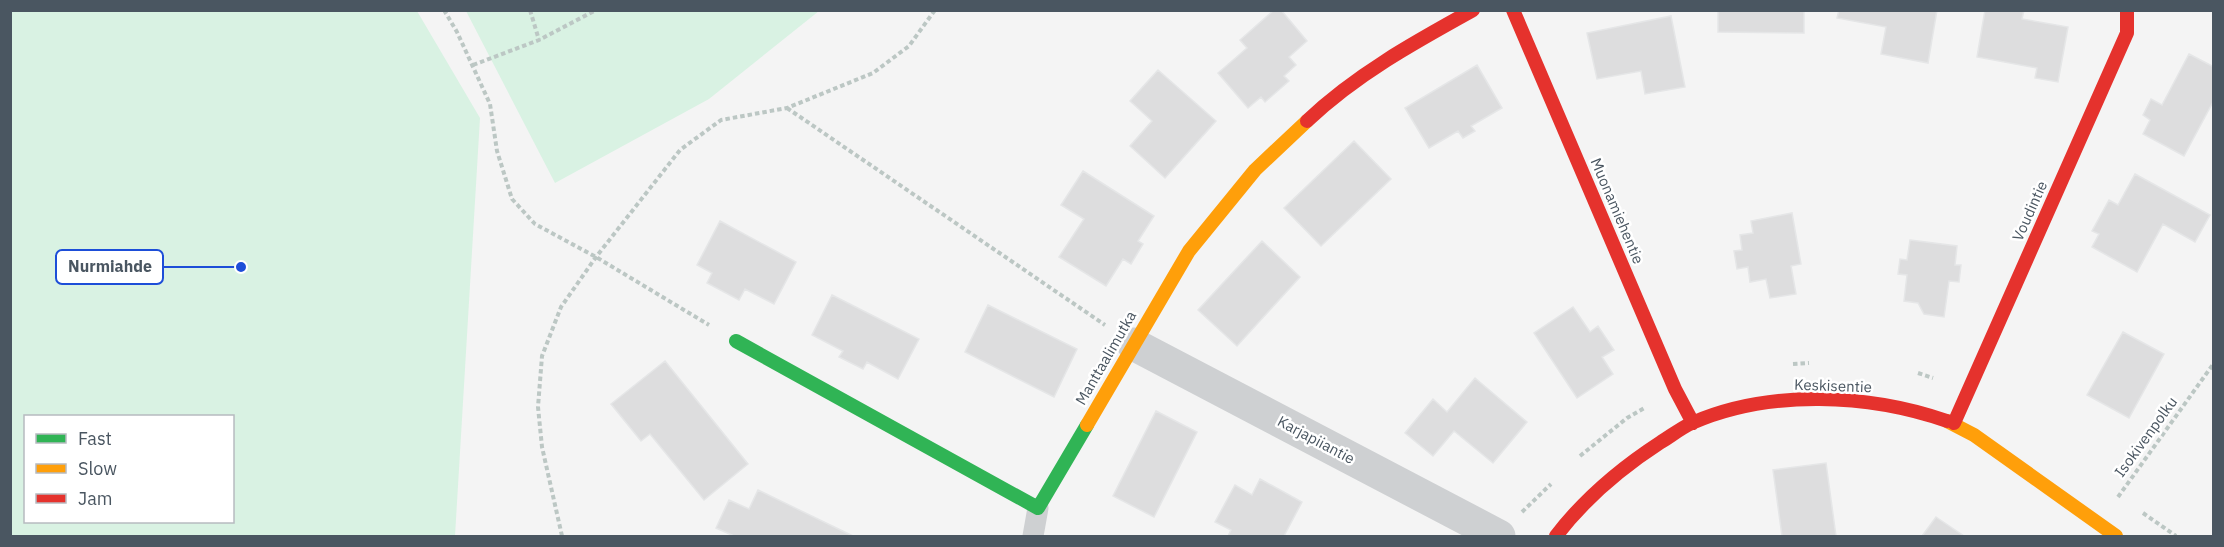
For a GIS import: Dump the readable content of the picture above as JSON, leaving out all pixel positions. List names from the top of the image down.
{
  "streets": {
    "street": [
      "Muonamiehentie",
      "Voudintie",
      "Manttaalimutka",
      "Keskisentie",
      "Karjapiiantie"
    ],
    "path": ["Isokivenpolku"]
  },
  "crossings": [
    ["Muonamiehentie", "Keskisentie"],
    ["Voudintie", "Keskisentie"],
    ["Manttaalimutka", "Karjapiiantie"],
    ["Keskisentie", "Isokivenpolku"]
  ],
  "places": ["Nurmiahde"],
  "legend": ["Fast", "Slow", "Jam"]
}
